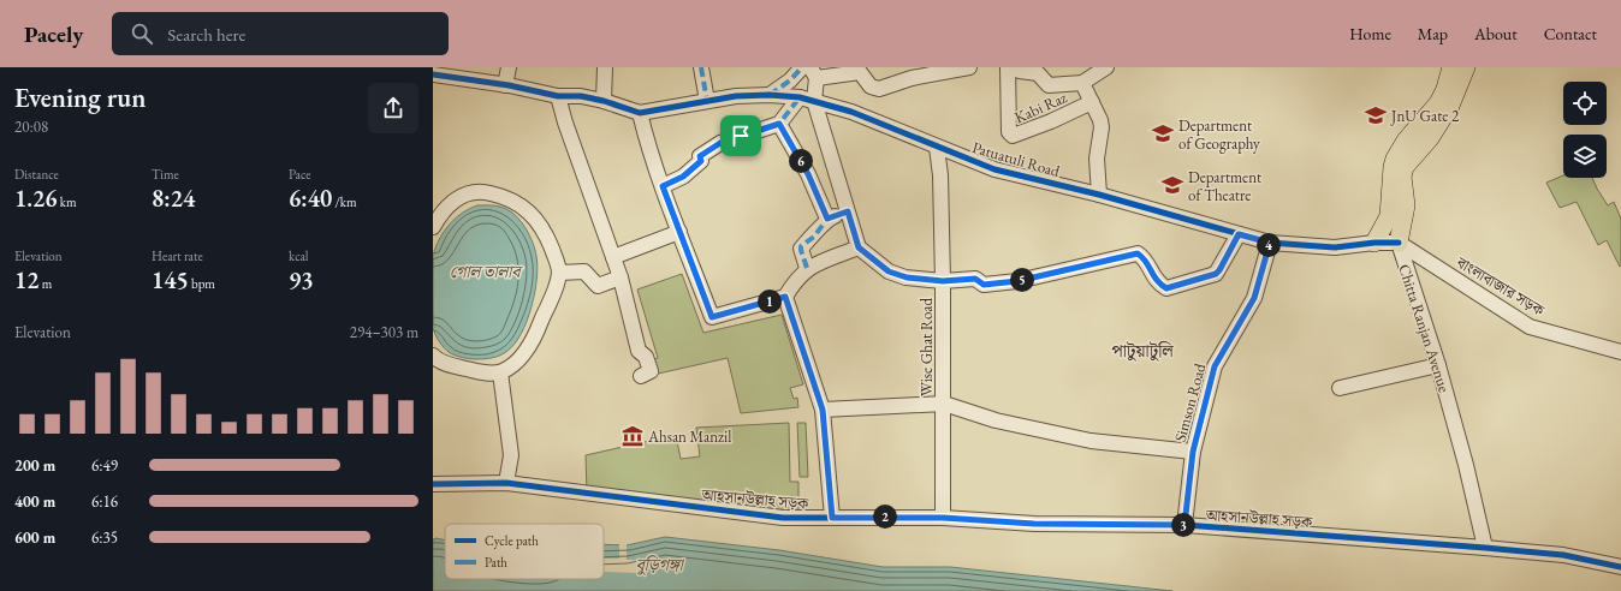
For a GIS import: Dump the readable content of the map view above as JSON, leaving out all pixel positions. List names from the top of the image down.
{
  "streets": {
    "main road": ["Chitta Ranjan Avenue"],
    "street": [
      "Kabi Raz",
      "Patuatuli Road",
      "বাংলাবাজার সড়ক",
      "Wise Ghat Road",
      "Simson Road",
      "আহসানউল্লাহ সড়ক"
    ]
  },
  "crossings": [
    ["Patuatuli Road", "বাংলাবাজার সড়ক"],
    ["Patuatuli Road", "Chitta Ranjan Avenue"],
    ["Patuatuli Road", "Wise Ghat Road"],
    ["Patuatuli Road", "Simson Road"],
    ["বাংলাবাজার সড়ক", "Chitta Ranjan Avenue"],
    ["Chitta Ranjan Avenue", "আহসানউল্লাহ সড়ক"],
    ["Wise Ghat Road", "আহসানউল্লাহ সড়ক"],
    ["Simson Road", "আহসানউল্লাহ সড়ক"]
  ],
  "districts": ["পাটুয়াটুলি"],
  "water": ["গোল তালাব", "বুড়িগঙ্গা"],
  "places": {
    "school or university": ["JnU Gate 2", "Department of Geography", "Department of Theatre"],
    "museum": ["Ahsan Manzil"]
  },
  "legend": ["Cycle path", "Path"],
  "page": {
    "header": "Pacely",
    "search": "Search here",
    "nav": [
      "Home",
      "Map",
      "About",
      "Contact"
    ],
    "heading": ["Evening run", "20:08"],
    "stats": [
      ["Distance", "1.26 km"],
      ["Time", "8:24"],
      ["Pace", "6:40 /km"],
      ["Elevation", "12 m"],
      ["Heart rate", "145 bpm"],
      ["kcal", "93"]
    ],
    "pins": [
      "6",
      "4",
      "5",
      "1",
      "2",
      "3"
    ],
    "chart": ["Elevation", "294–303 m"],
    "list": [
      {
        "name": "200 m",
        "note": "6:49"
      },
      {
        "name": "400 m",
        "note": "6:16"
      },
      {
        "name": "600 m",
        "note": "6:35"
      }
    ]
  }
}
